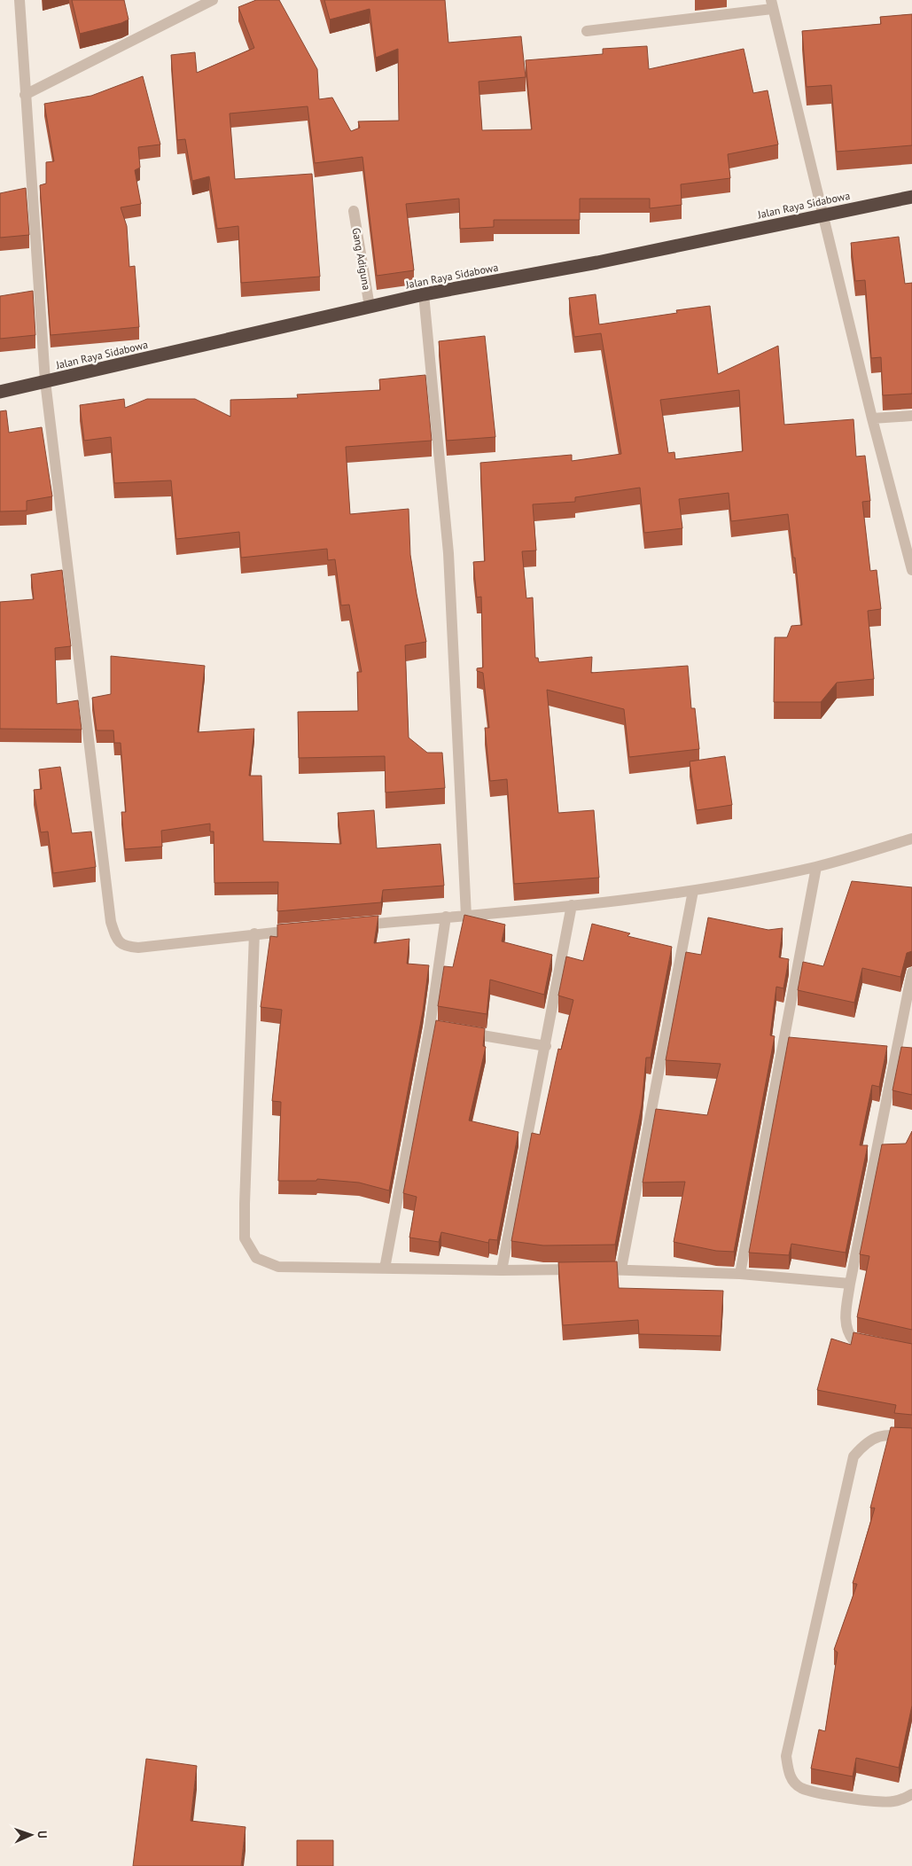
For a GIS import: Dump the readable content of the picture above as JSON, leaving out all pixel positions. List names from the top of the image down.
{
  "streets": {
    "highway": ["Jalan Raya Sidabowa"],
    "street": ["Gang Adiguna"]
  },
  "crossings": [
    ["Jalan Raya Sidabowa", "Gang Adiguna"]
  ],
  "north": "right"
}
